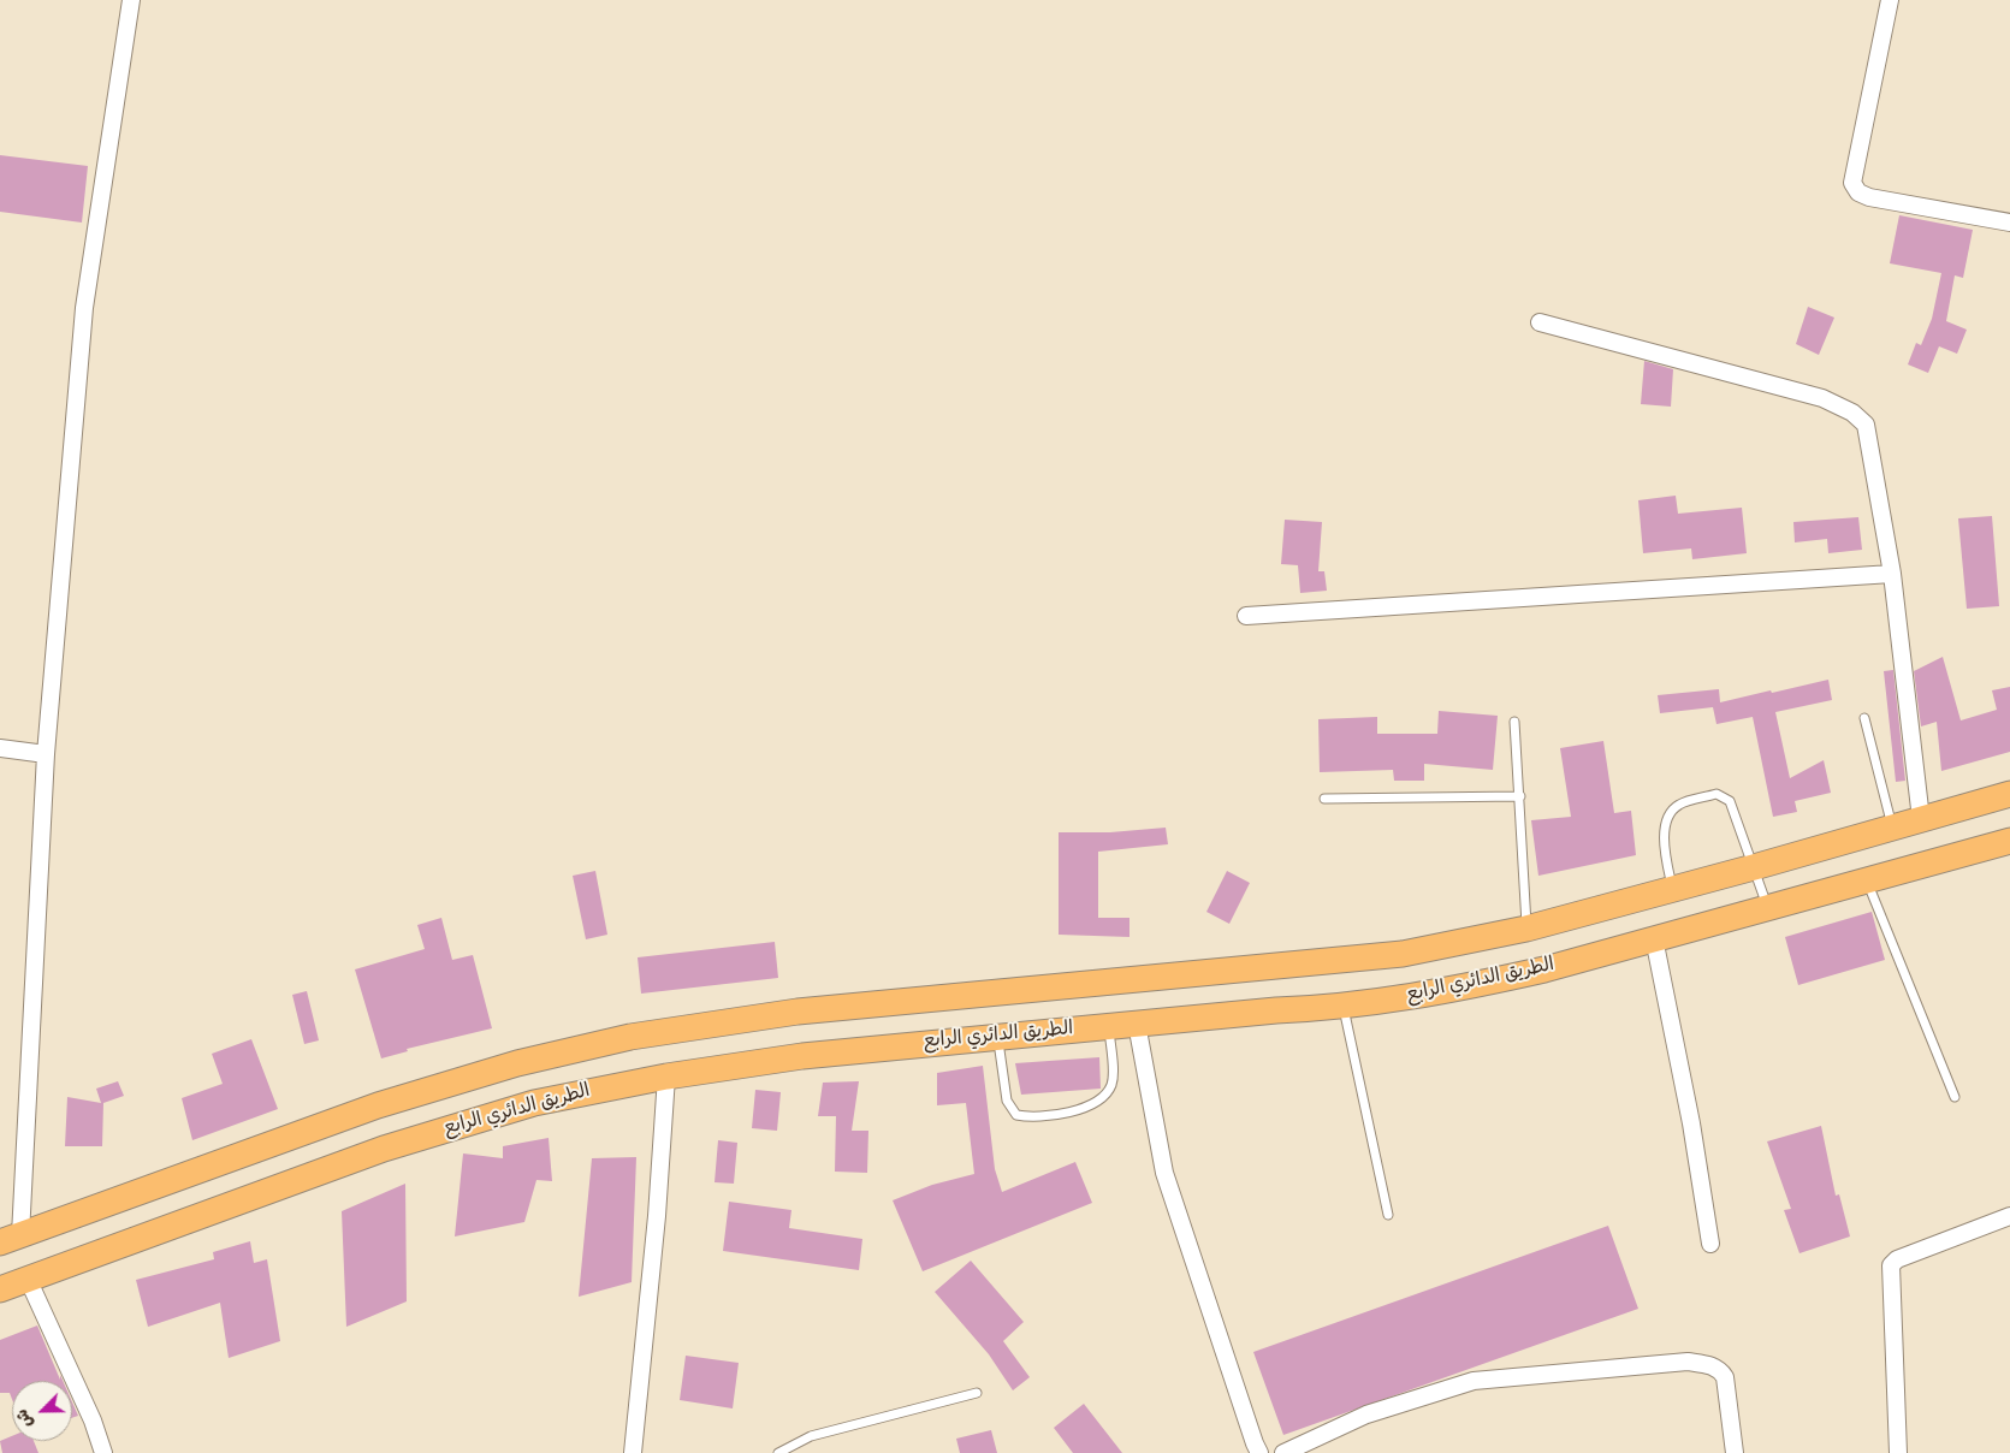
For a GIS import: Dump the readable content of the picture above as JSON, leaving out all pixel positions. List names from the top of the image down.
{
  "streets": {
    "main road": ["الطريق الدائري الرابع"]
  },
  "north": "bottom left"
}
